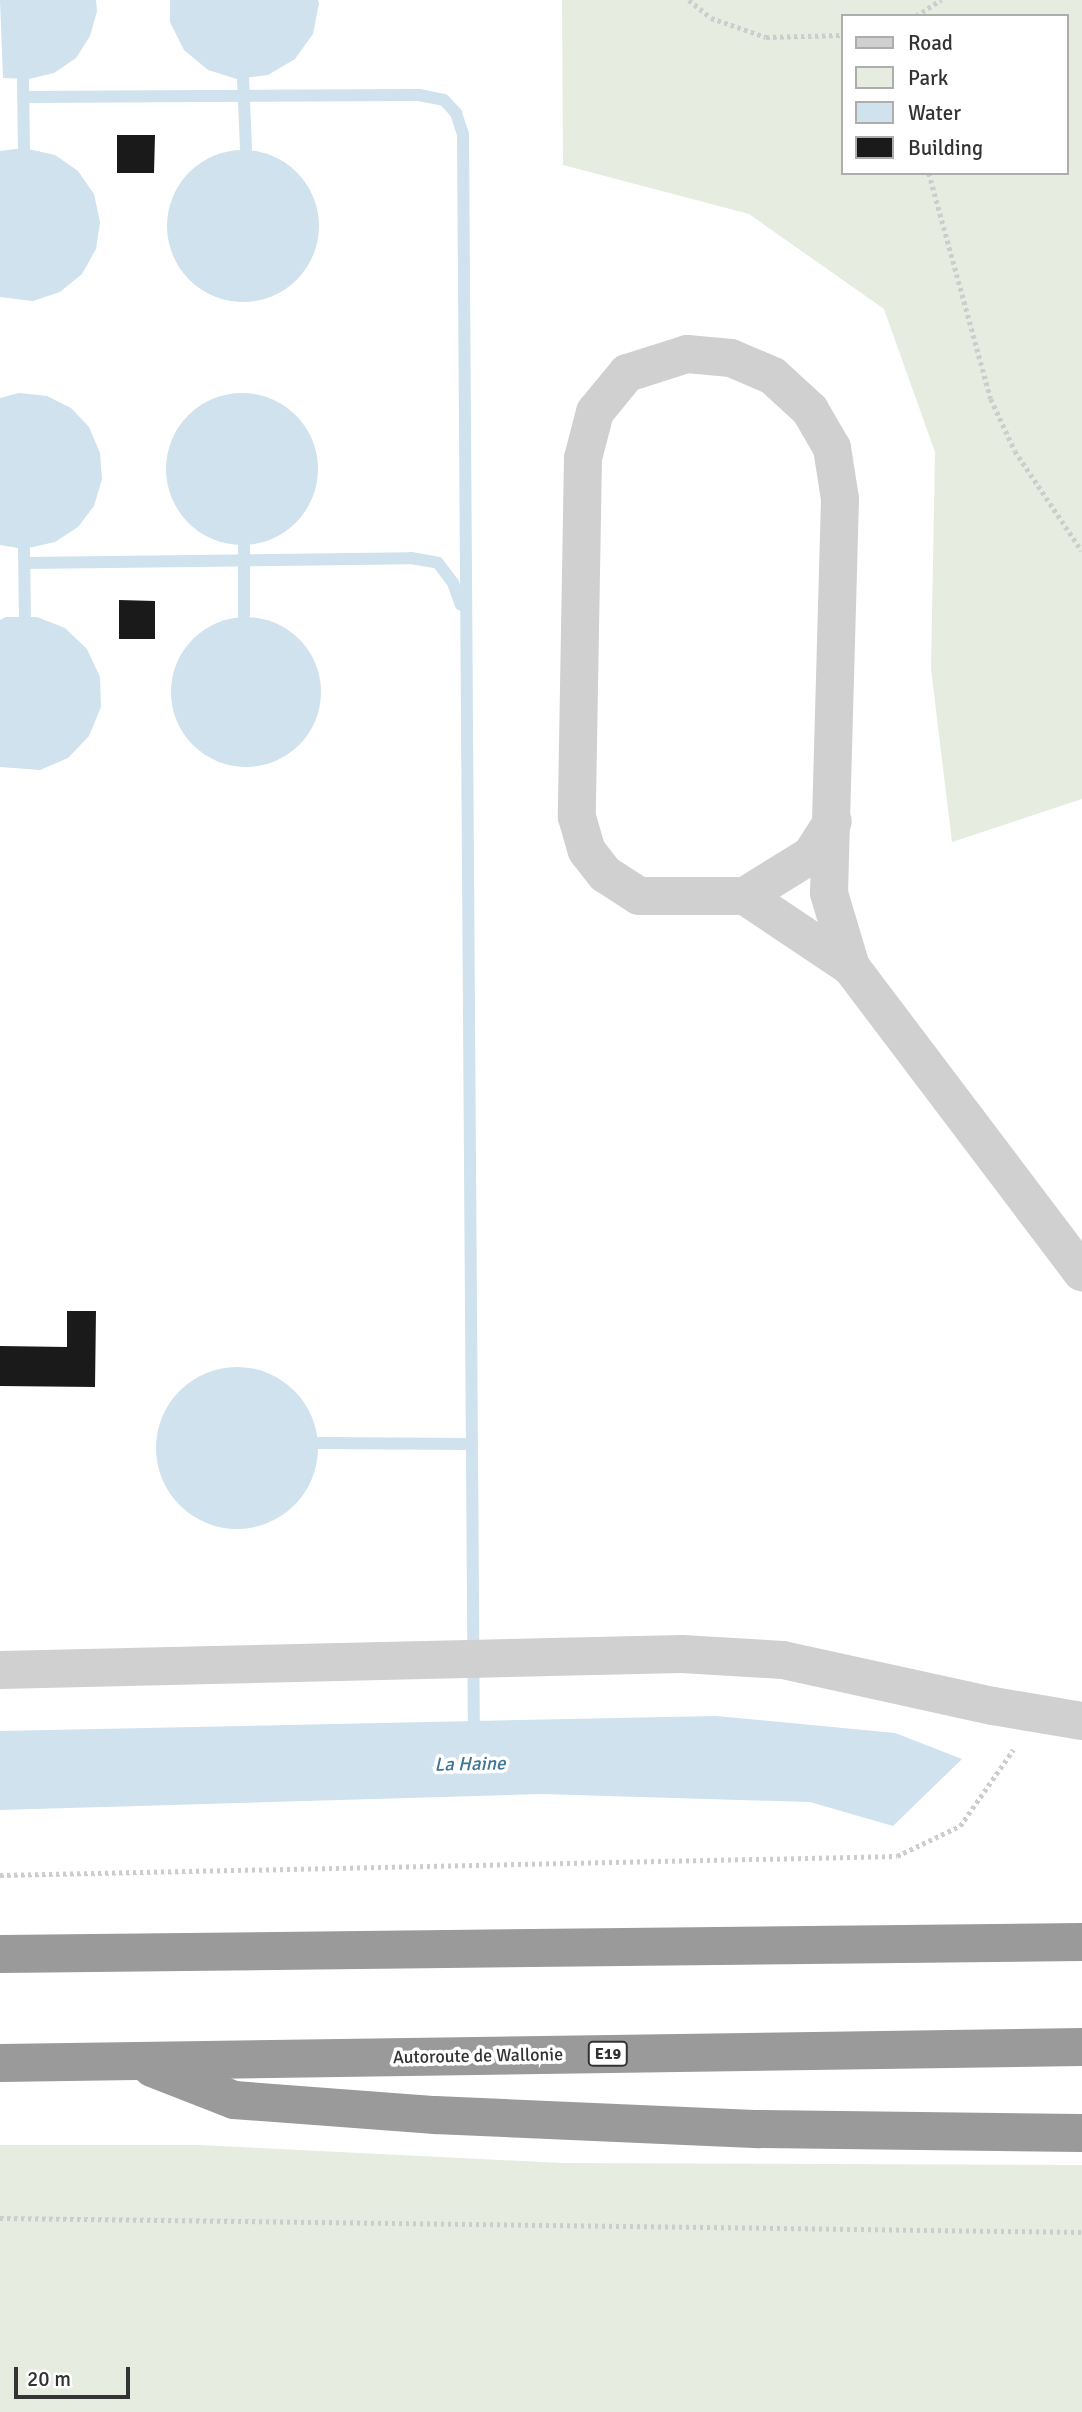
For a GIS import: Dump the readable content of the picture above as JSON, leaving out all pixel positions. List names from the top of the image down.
{
  "streets": {
    "highway": ["E19", "Autoroute de Wallonie"]
  },
  "water": ["La Haine"],
  "legend": [
    "Road",
    "Park",
    "Water",
    "Building"
  ],
  "scale_bar": "20 m"
}
